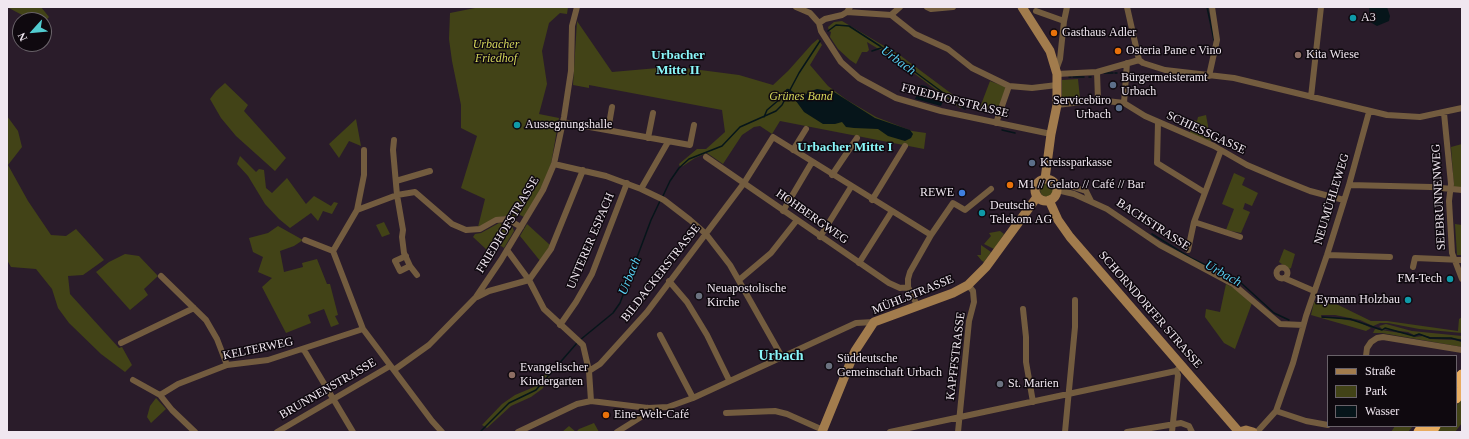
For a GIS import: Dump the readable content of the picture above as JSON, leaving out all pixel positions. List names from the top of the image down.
{
  "streets": {
    "street": [
      "FRIEDHOFSTRASSE",
      "SCHIESSGASSE",
      "SEEBRUNNENWEG",
      "NEUMÜHLEWEG",
      "HOHBERGWEG",
      "BACHSTRASSE",
      "UNTERER ESPACH",
      "BILDACKERSTRASSE",
      "MÜHLSTRASSE",
      "SCHORNDORFER STRASSE",
      "KELTERWEG",
      "KAPFFSTRASSE",
      "BRUNNENSTRASSE"
    ]
  },
  "crossings": [
    ["FRIEDHOFSTRASSE", "BRUNNENSTRASSE"],
    ["SCHIESSGASSE", "NEUMÜHLEWEG"],
    ["NEUMÜHLEWEG", "BACHSTRASSE"],
    ["HOHBERGWEG", "BILDACKERSTRASSE"],
    ["BACHSTRASSE", "MÜHLSTRASSE"],
    ["BACHSTRASSE", "SCHORNDORFER STRASSE"],
    ["MÜHLSTRASSE", "SCHORNDORFER STRASSE"],
    ["MÜHLSTRASSE", "KAPFFSTRASSE"]
  ],
  "districts": ["Urbacher Mitte II", "Urbacher Mitte I", "Urbach"],
  "water": ["Urbach"],
  "parks": ["Urbacher Friedhof", "Grünes Band"],
  "places": [
    "A3",
    "Gasthaus Adler",
    "Osteria Pane e Vino",
    "Kita Wiese",
    "Bürgermeisteramt Urbach",
    "Servicebüro Urbach",
    "Aussegnungshalle",
    "Kreissparkasse",
    "M1 // Gelato // Café // Bar",
    "REWE",
    "Deutsche Telekom AG",
    "FM-Tech",
    "Neuapostolische Kirche",
    "Eymann Holzbau",
    "Süddeutsche Gemeinschaft Urbach",
    "Evangelischer Kindergarten",
    "St. Marien",
    "Eine-Welt-Café"
  ],
  "legend": ["Straße", "Park", "Wasser"],
  "north": "bottom left"
}
